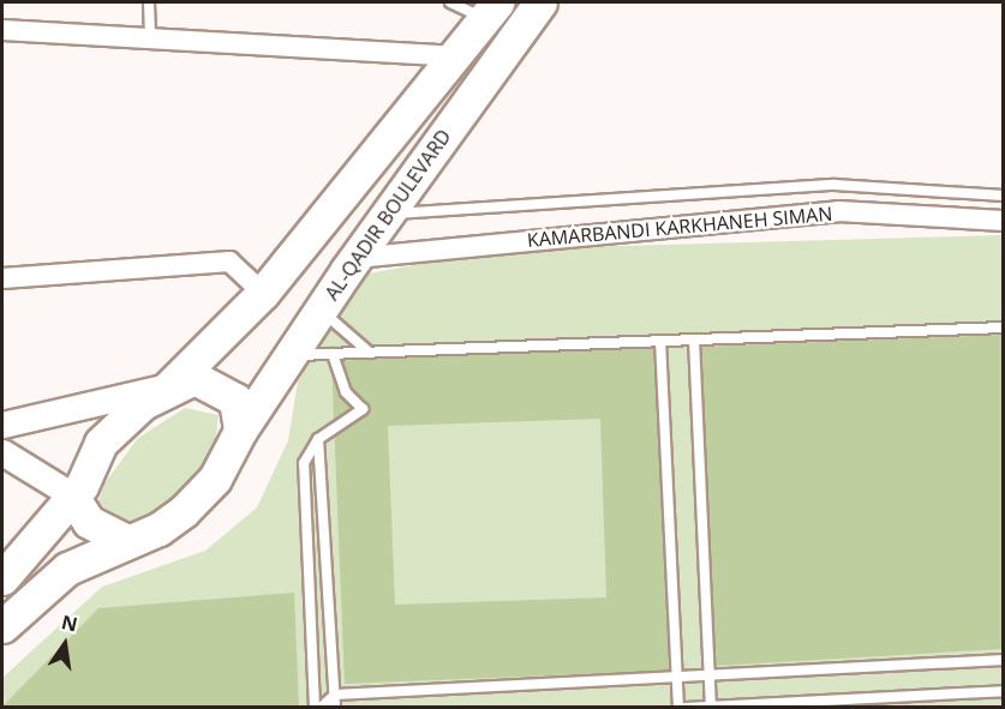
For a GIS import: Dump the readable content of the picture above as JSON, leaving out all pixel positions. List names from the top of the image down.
{
  "streets": {
    "main road": ["AL-QADIR BOULEVARD"],
    "street": ["KAMARBANDI KARKHANEH SIMAN"]
  },
  "crossings": [
    ["AL-QADIR BOULEVARD", "KAMARBANDI KARKHANEH SIMAN"]
  ],
  "north": "top"
}
